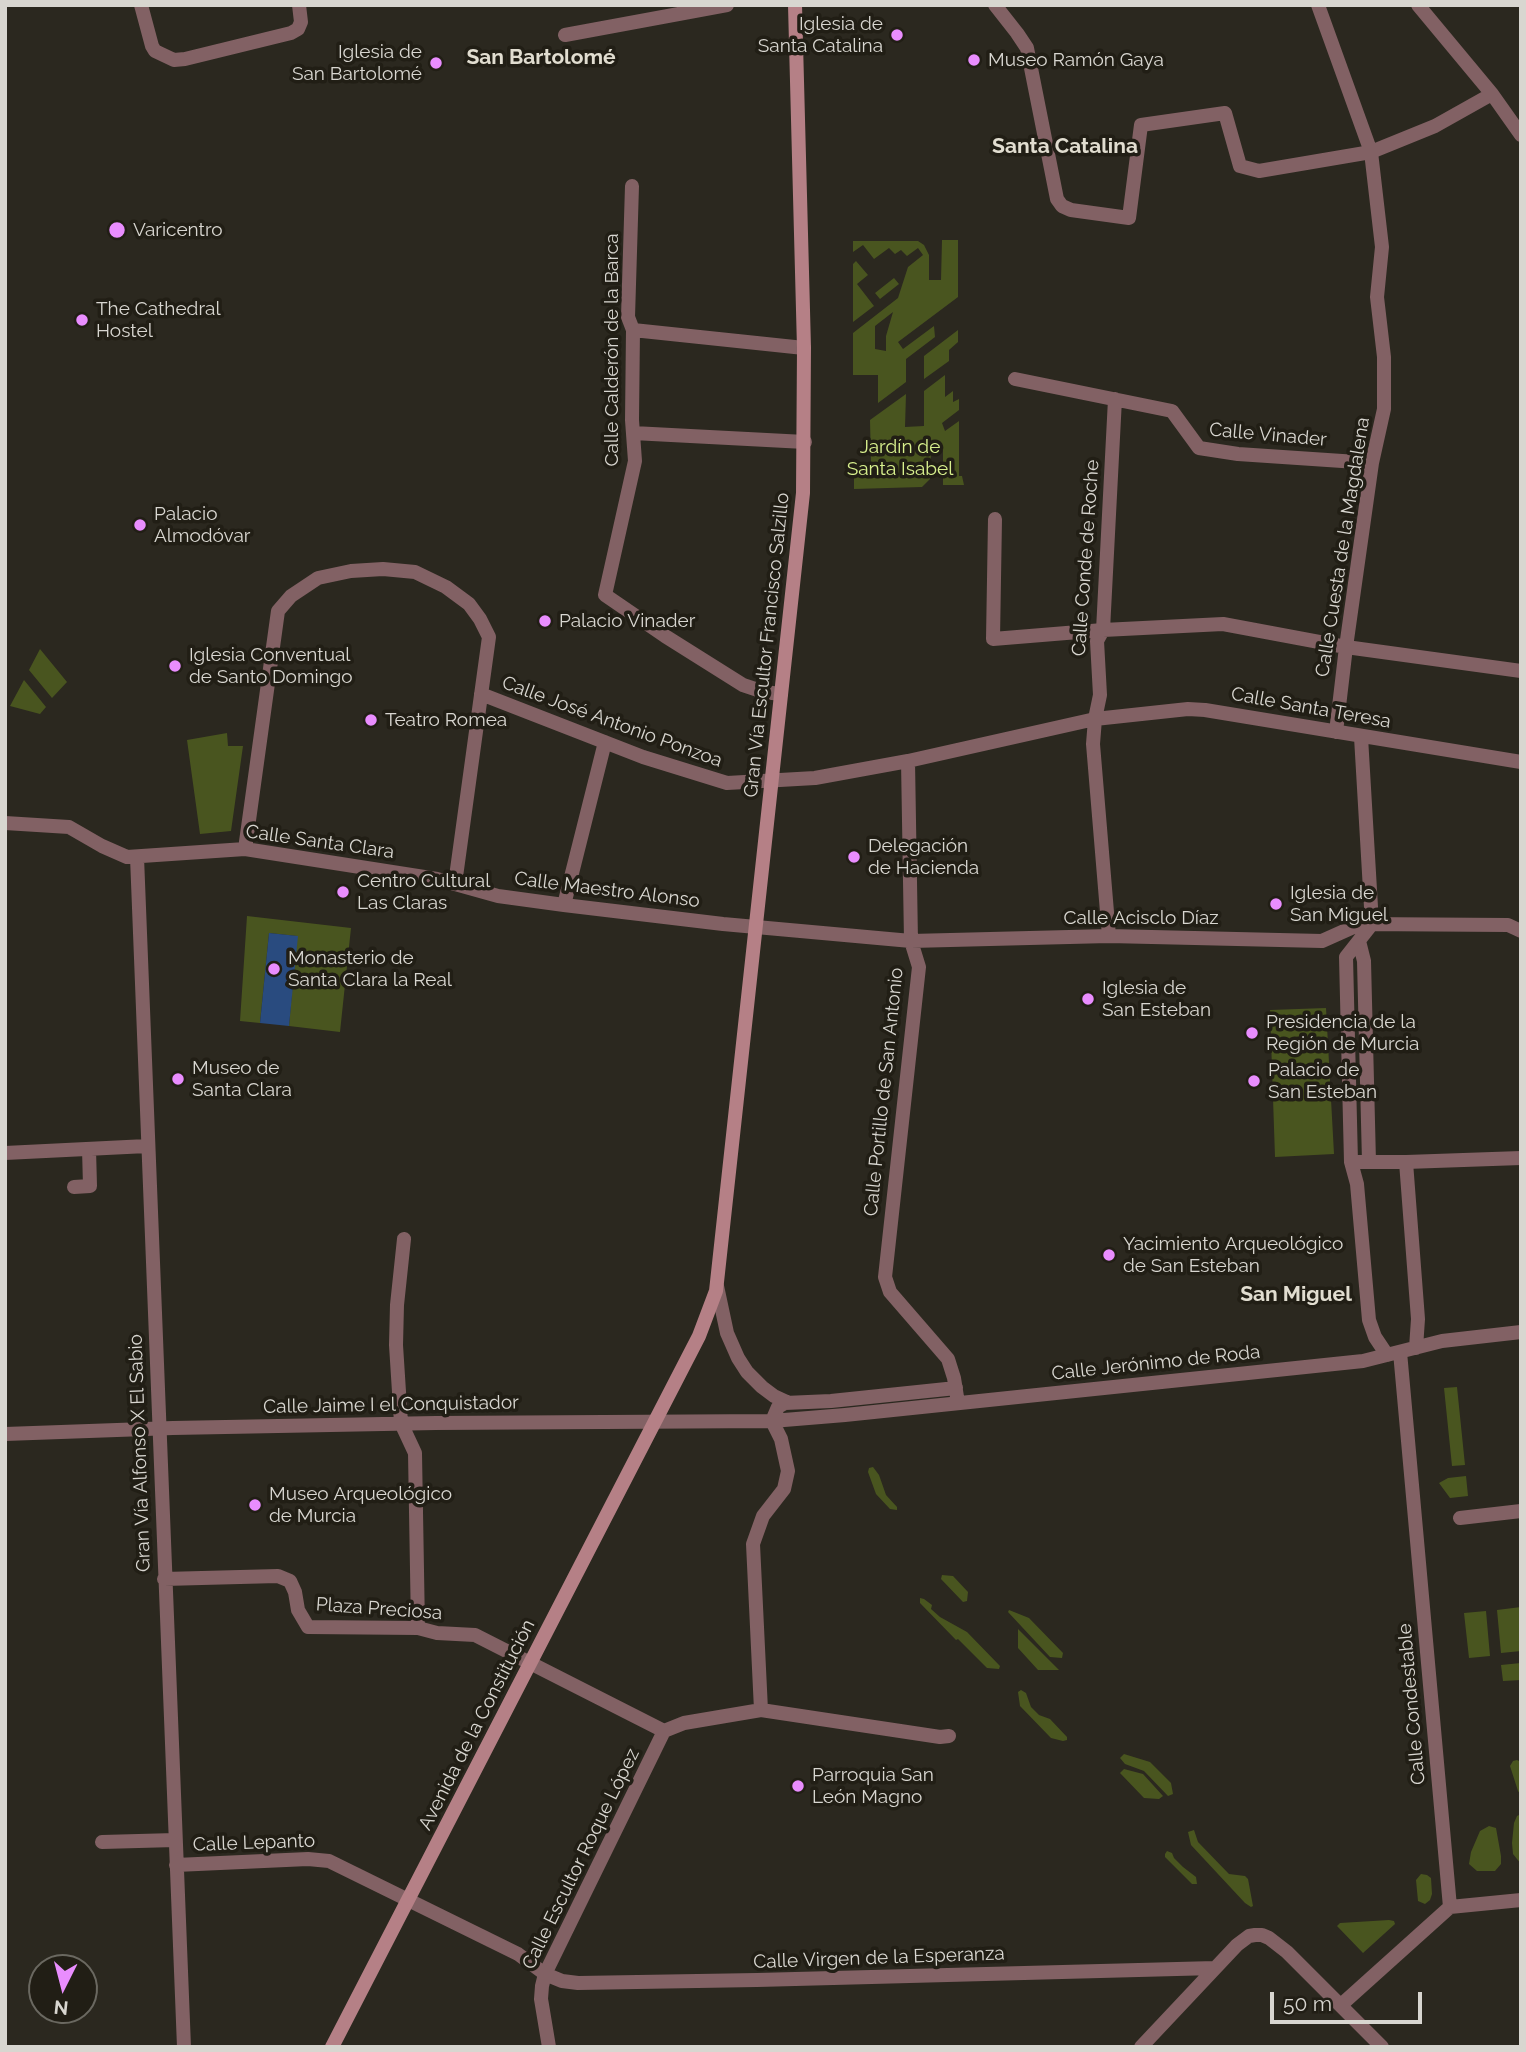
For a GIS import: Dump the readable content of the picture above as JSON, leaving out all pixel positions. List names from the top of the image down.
{
  "streets": {
    "main road": ["Gran Vía Escultor Francisco Salzillo", "Avenida de la Constitución"],
    "street": [
      "Calle Calderón de la Barca",
      "Calle Vinader",
      "Calle Cuesta de la Magdalena",
      "Calle Conde de Roche",
      "Calle Santa Teresa",
      "Calle José Antonio Ponzoa",
      "Calle Santa Clara",
      "Calle Maestro Alonso",
      "Calle Acisclo Díaz",
      "Calle Portillo de San Antonio",
      "Calle Jerónimo de Roda",
      "Calle Jaime I el Conquistador",
      "Gran Vía Alfonso X El Sabio",
      "Plaza Preciosa",
      "Calle Condestable",
      "Calle Lepanto",
      "Calle Escultor Roque López",
      "Calle Virgen de la Esperanza"
    ]
  },
  "crossings": [
    ["Calle Calderón de la Barca", "Gran Vía Escultor Francisco Salzillo"],
    ["Calle Vinader", "Calle Cuesta de la Magdalena"],
    ["Calle Vinader", "Calle Conde de Roche"],
    ["Calle Cuesta de la Magdalena", "Calle Santa Teresa"],
    ["Calle Conde de Roche", "Calle Santa Teresa"],
    ["Calle Conde de Roche", "Calle Acisclo Díaz"],
    ["Gran Vía Escultor Francisco Salzillo", "Calle José Antonio Ponzoa"],
    ["Gran Vía Escultor Francisco Salzillo", "Calle Maestro Alonso"],
    ["Gran Vía Escultor Francisco Salzillo", "Calle Acisclo Díaz"],
    ["Gran Vía Escultor Francisco Salzillo", "Avenida de la Constitución"],
    ["Calle Santa Teresa", "Calle José Antonio Ponzoa"],
    ["Calle Santa Teresa", "Calle Portillo de San Antonio"],
    ["Calle José Antonio Ponzoa", "Calle Portillo de San Antonio"],
    ["Calle Santa Clara", "Calle Maestro Alonso"],
    ["Calle Santa Clara", "Gran Vía Alfonso X El Sabio"],
    ["Calle Maestro Alonso", "Calle Acisclo Díaz"],
    ["Calle Acisclo Díaz", "Calle Portillo de San Antonio"],
    ["Calle Portillo de San Antonio", "Calle Jerónimo de Roda"],
    ["Calle Jerónimo de Roda", "Calle Jaime I el Conquistador"],
    ["Calle Jerónimo de Roda", "Calle Condestable"],
    ["Calle Jaime I el Conquistador", "Gran Vía Alfonso X El Sabio"],
    ["Calle Jaime I el Conquistador", "Avenida de la Constitución"],
    ["Gran Vía Alfonso X El Sabio", "Plaza Preciosa"],
    ["Gran Vía Alfonso X El Sabio", "Calle Lepanto"],
    ["Plaza Preciosa", "Avenida de la Constitución"],
    ["Plaza Preciosa", "Calle Escultor Roque López"],
    ["Avenida de la Constitución", "Calle Lepanto"],
    ["Calle Lepanto", "Calle Escultor Roque López"],
    ["Calle Lepanto", "Calle Virgen de la Esperanza"],
    ["Calle Escultor Roque López", "Calle Virgen de la Esperanza"]
  ],
  "districts": ["San Bartolomé", "Santa Catalina", "San Miguel"],
  "parks": ["Jardín de Santa Isabel"],
  "places": [
    "Iglesia de Santa Catalina",
    "Museo Ramón Gaya",
    "Iglesia de San Bartolomé",
    "Varicentro",
    "The Cathedral Hostel",
    "Palacio Almodóvar",
    "Palacio Vinader",
    "Iglesia Conventual de Santo Domingo",
    "Teatro Romea",
    "Delegación de Hacienda",
    "Centro Cultural Las Claras",
    "Iglesia de San Miguel",
    "Monasterio de Santa Clara la Real",
    "Iglesia de San Esteban",
    "Presidencia de la Región de Murcia",
    "Museo de Santa Clara",
    "Palacio de San Esteban",
    "Yacimiento Arqueológico de San Esteban",
    "Museo Arqueológico de Murcia",
    "Parroquia San León Magno"
  ],
  "scale_bar": "50 m",
  "north": "bottom"
}
